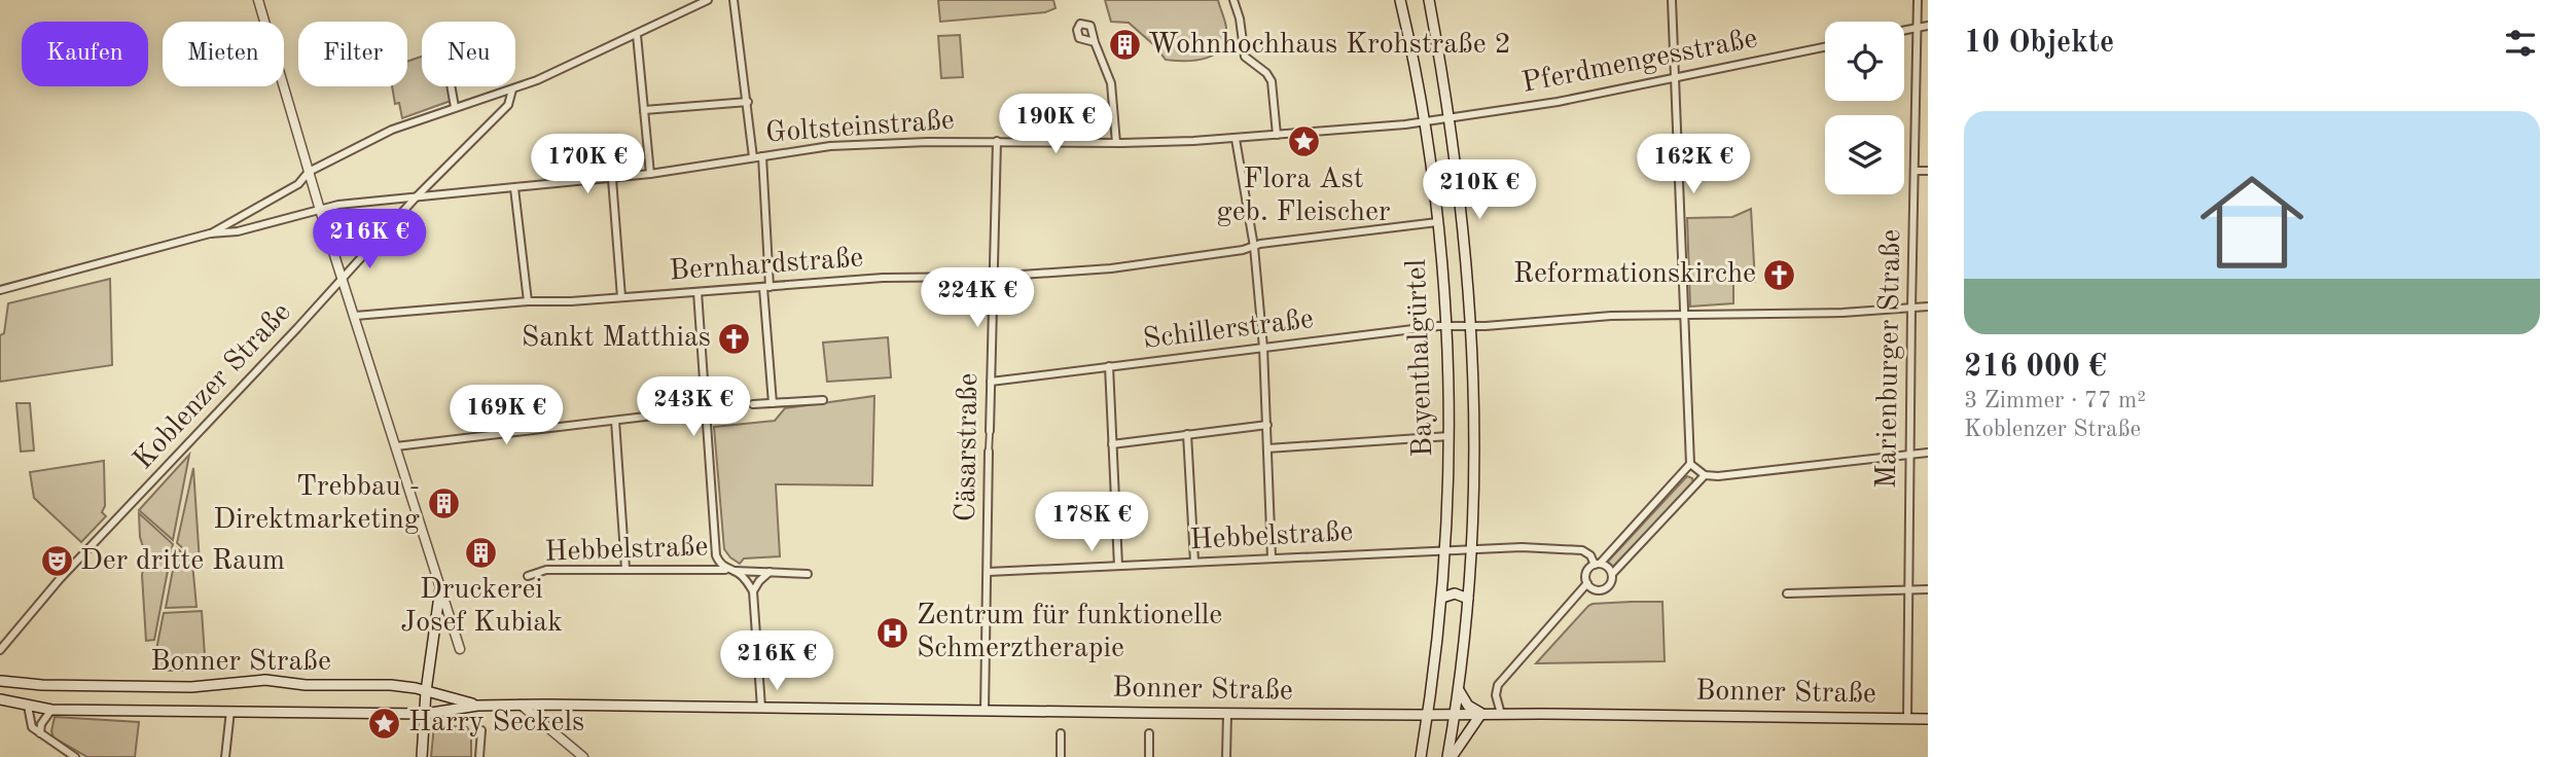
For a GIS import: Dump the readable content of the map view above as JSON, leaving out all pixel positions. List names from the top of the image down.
{
  "streets": {
    "main road": ["Bayenthalgürtel", "Bonner Straße"],
    "street": [
      "Pferdmengesstraße",
      "Goltsteinstraße",
      "Bernhardstraße",
      "Schillerstraße",
      "Marienburger Straße",
      "Koblenzer Straße",
      "Cäsarstraße",
      "Hebbelstraße"
    ]
  },
  "crossings": [
    ["Pferdmengesstraße", "Goltsteinstraße"],
    ["Pferdmengesstraße", "Bayenthalgürtel"],
    ["Goltsteinstraße", "Bayenthalgürtel"],
    ["Goltsteinstraße", "Koblenzer Straße"],
    ["Goltsteinstraße", "Cäsarstraße"],
    ["Bernhardstraße", "Bayenthalgürtel"],
    ["Bernhardstraße", "Cäsarstraße"],
    ["Schillerstraße", "Bayenthalgürtel"],
    ["Schillerstraße", "Marienburger Straße"],
    ["Schillerstraße", "Cäsarstraße"],
    ["Bayenthalgürtel", "Hebbelstraße"],
    ["Bayenthalgürtel", "Bonner Straße"],
    ["Marienburger Straße", "Bonner Straße"],
    ["Cäsarstraße", "Hebbelstraße"],
    ["Cäsarstraße", "Bonner Straße"]
  ],
  "places": {
    "building": ["Wohnhochhaus Krohstraße 2", "Trebbau - Direktmarketing", "Druckerei Josef Kubiak"],
    "place": ["Flora Ast geb. Fleischer", "Harry Seckels"],
    "church": ["Reformationskirche", "Sankt Matthias"],
    "theatre": ["Der dritte Raum"],
    "hospital": ["Zentrum für funktionelle Schmerztherapie"]
  },
  "page": {
    "heading": "10 Objekte",
    "chip": [
      "Kaufen",
      "Mieten",
      "Filter",
      "Neu"
    ],
    "list": [
      {
        "name": "216 000 €",
        "note": "3 Zimmer · 77 m² · Koblenzer Straße"
      }
    ],
    "price": [
      "190K €",
      "170K €",
      "162K €",
      "210K €",
      "216K €",
      "224K €",
      "243K €",
      "169K €",
      "178K €",
      "216K €"
    ]
  }
}
